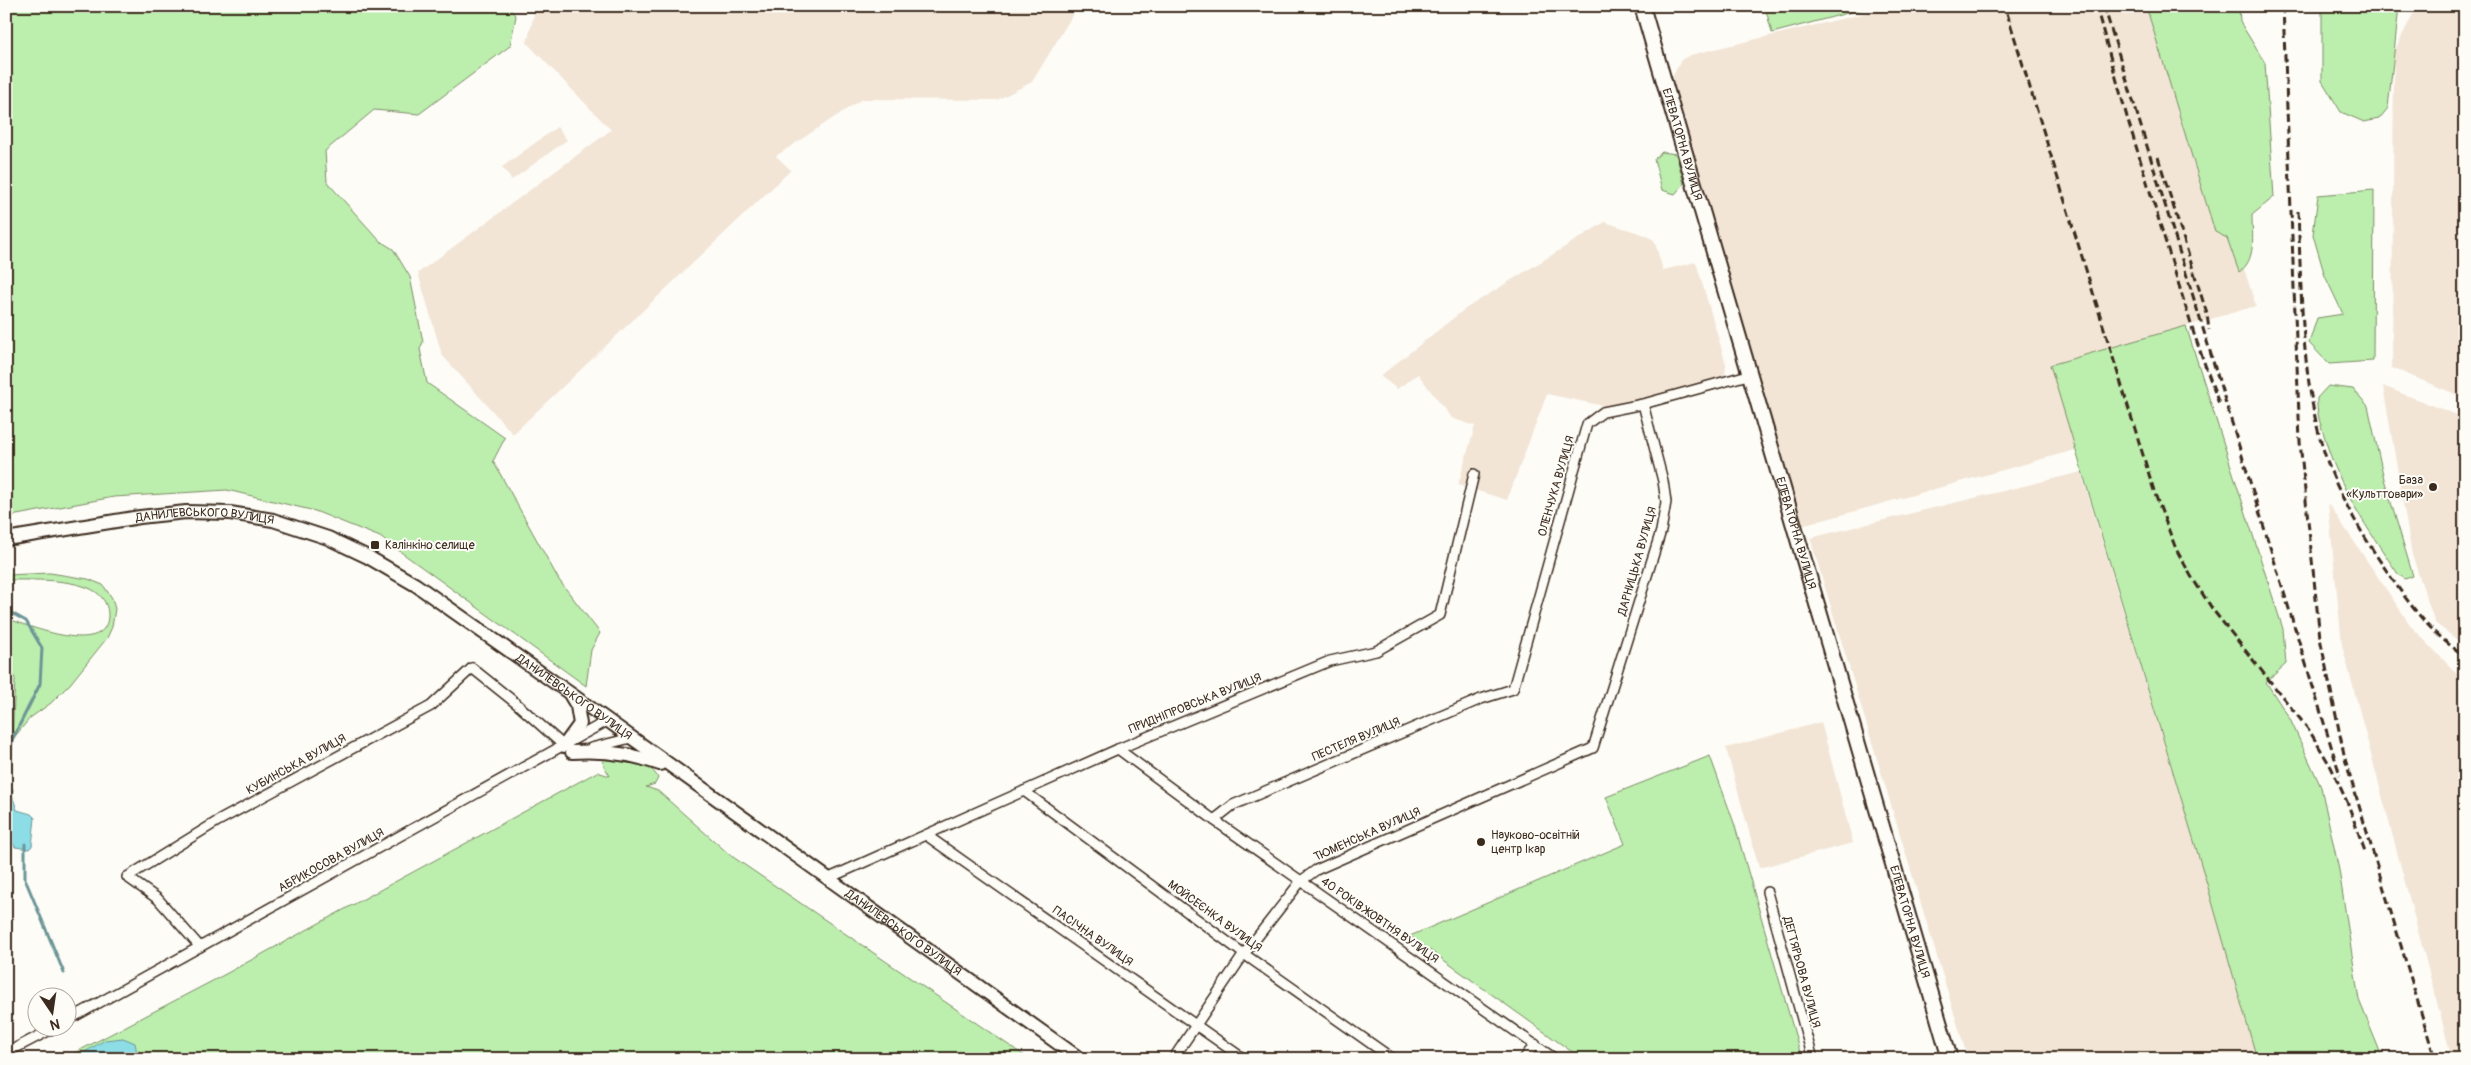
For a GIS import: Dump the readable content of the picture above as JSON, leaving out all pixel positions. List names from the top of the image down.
{
  "streets": {
    "main road": ["ЕЛЕВАТОРНА ВУЛИЦЯ"],
    "street": [
      "ОЛЕНЧУКА ВУЛИЦЯ",
      "ДАНИЛЕВСЬКОГО ВУЛИЦЯ",
      "ДАРНИЦЬКА ВУЛИЦЯ",
      "ПРИДНІПРОВСЬКА ВУЛИЦЯ",
      "ПЕСТЕЛЯ ВУЛИЦЯ",
      "КУБИНСЬКА ВУЛИЦЯ",
      "ТЮМЕНСЬКА ВУЛИЦЯ",
      "АБРИКОСОВА ВУЛИЦЯ",
      "МОЙСЕЄНКА ВУЛИЦЯ",
      "40 РОКІВ ЖОВТНЯ ВУЛИЦЯ",
      "ПАСІЧНА ВУЛИЦЯ",
      "ДЕГТЯРЬОВА ВУЛИЦЯ"
    ]
  },
  "crossings": [
    ["ЕЛЕВАТОРНА ВУЛИЦЯ", "ОЛЕНЧУКА ВУЛИЦЯ"],
    ["ОЛЕНЧУКА ВУЛИЦЯ", "ДАРНИЦЬКА ВУЛИЦЯ"],
    ["ОЛЕНЧУКА ВУЛИЦЯ", "ПЕСТЕЛЯ ВУЛИЦЯ"],
    ["ДАНИЛЕВСЬКОГО ВУЛИЦЯ", "ПРИДНІПРОВСЬКА ВУЛИЦЯ"],
    ["ДАРНИЦЬКА ВУЛИЦЯ", "ТЮМЕНСЬКА ВУЛИЦЯ"],
    ["ПРИДНІПРОВСЬКА ВУЛИЦЯ", "МОЙСЕЄНКА ВУЛИЦЯ"],
    ["ПРИДНІПРОВСЬКА ВУЛИЦЯ", "40 РОКІВ ЖОВТНЯ ВУЛИЦЯ"],
    ["ПРИДНІПРОВСЬКА ВУЛИЦЯ", "ПАСІЧНА ВУЛИЦЯ"],
    ["ПЕСТЕЛЯ ВУЛИЦЯ", "40 РОКІВ ЖОВТНЯ ВУЛИЦЯ"],
    ["КУБИНСЬКА ВУЛИЦЯ", "АБРИКОСОВА ВУЛИЦЯ"],
    ["ТЮМЕНСЬКА ВУЛИЦЯ", "МОЙСЕЄНКА ВУЛИЦЯ"],
    ["ТЮМЕНСЬКА ВУЛИЦЯ", "40 РОКІВ ЖОВТНЯ ВУЛИЦЯ"],
    ["ТЮМЕНСЬКА ВУЛИЦЯ", "ПАСІЧНА ВУЛИЦЯ"]
  ],
  "places": {
    "other": ["База «Культтовари»", "Науково-освітній центр Ікар"],
    "transit": ["Калінкіно селище"]
  },
  "north": "bottom"
}
